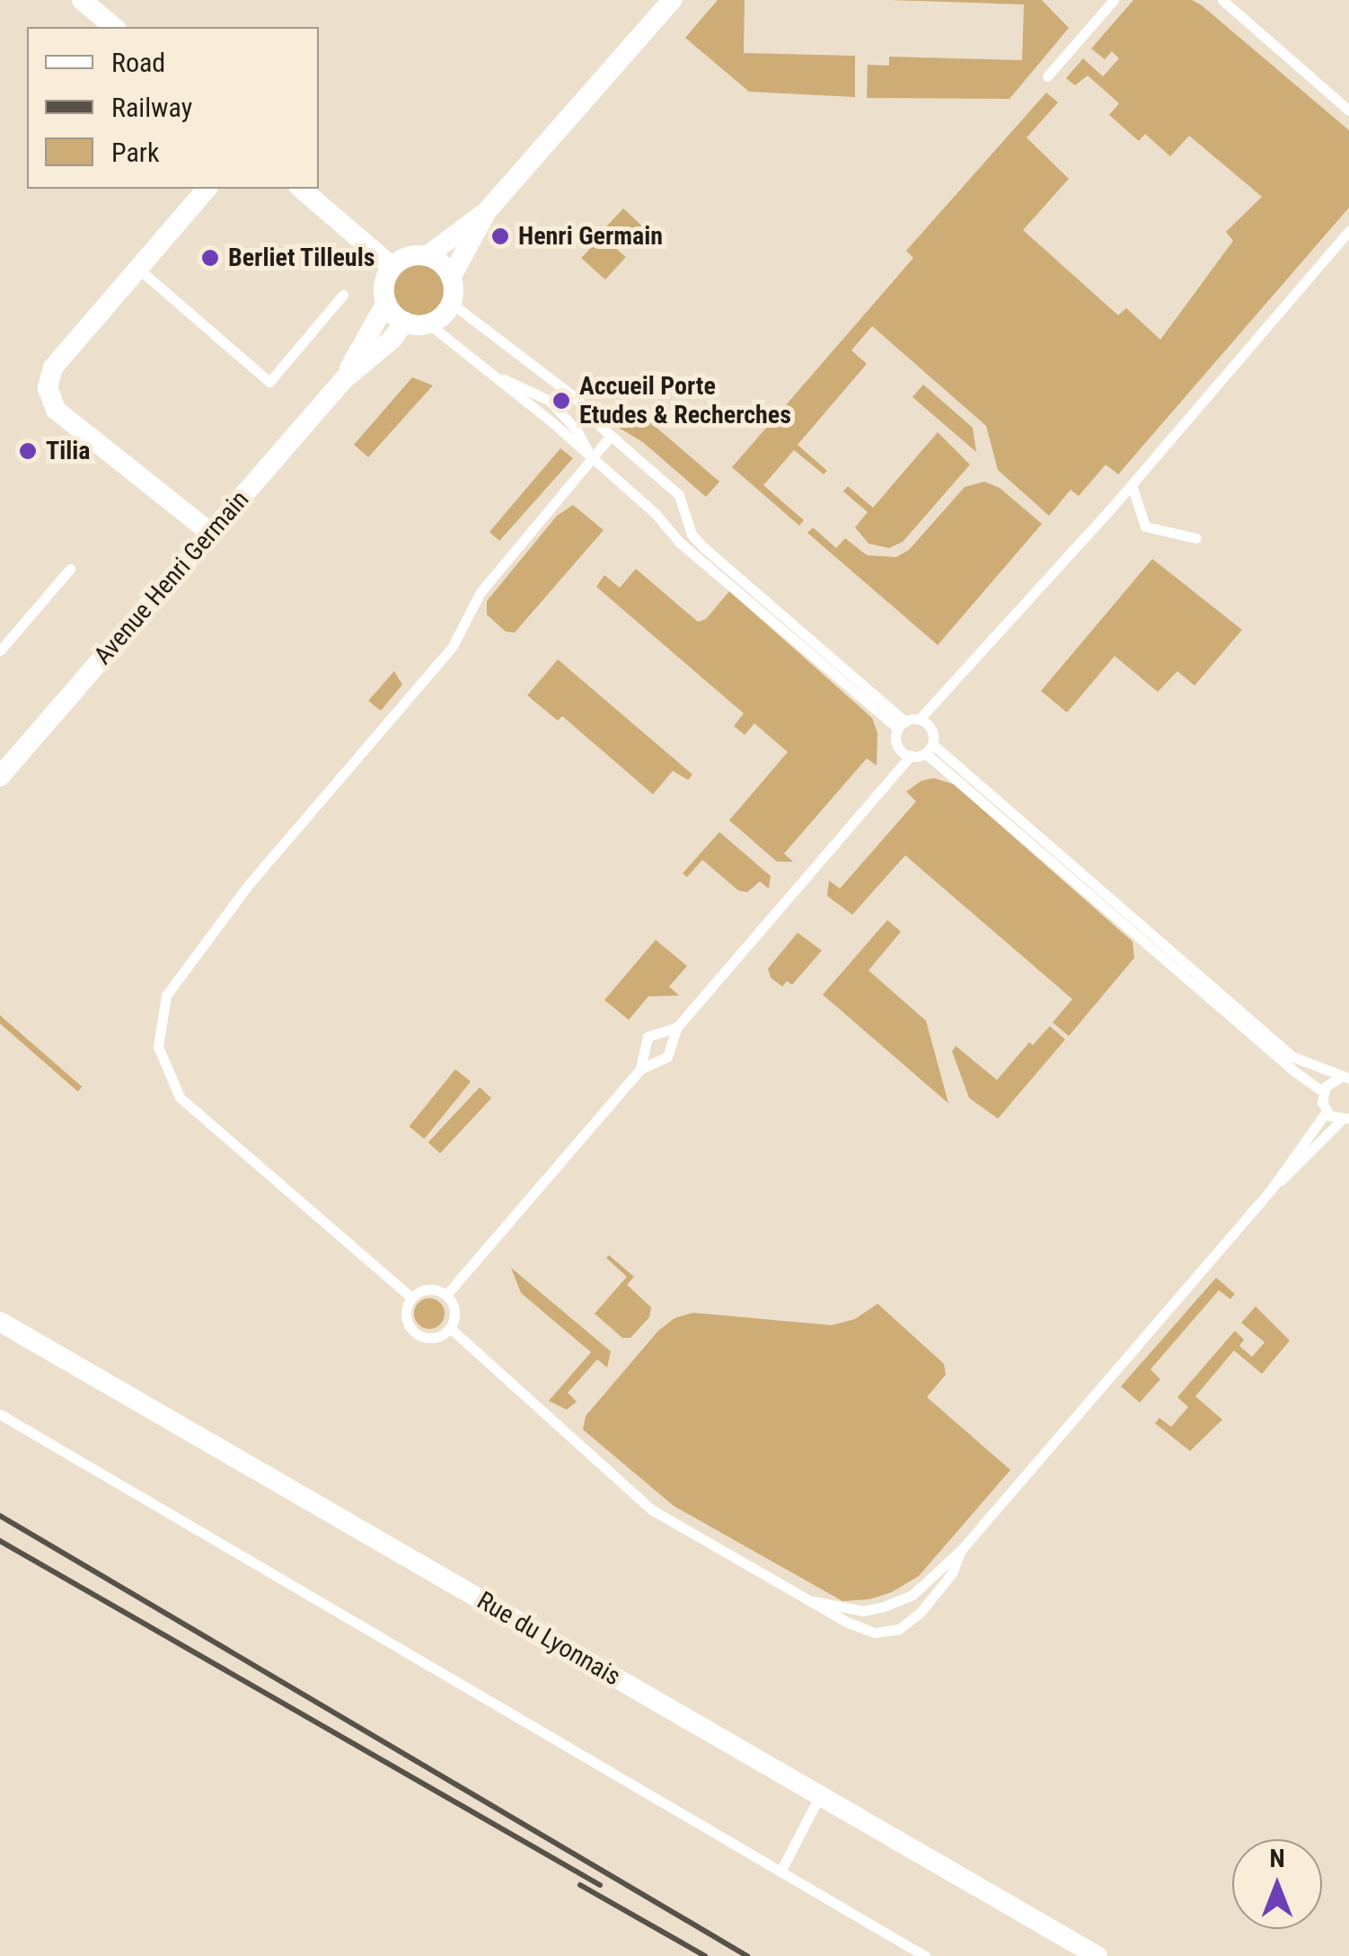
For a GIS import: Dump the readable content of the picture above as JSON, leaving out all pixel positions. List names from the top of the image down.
{
  "streets": {
    "street": ["Avenue Henri Germain", "Rue du Lyonnais"]
  },
  "places": [
    "Henri Germain",
    "Berliet Tilleuls",
    "Accueil Porte Etudes & Recherches",
    "Tilia"
  ],
  "legend": ["Road", "Railway", "Park"],
  "north": "top"
}
